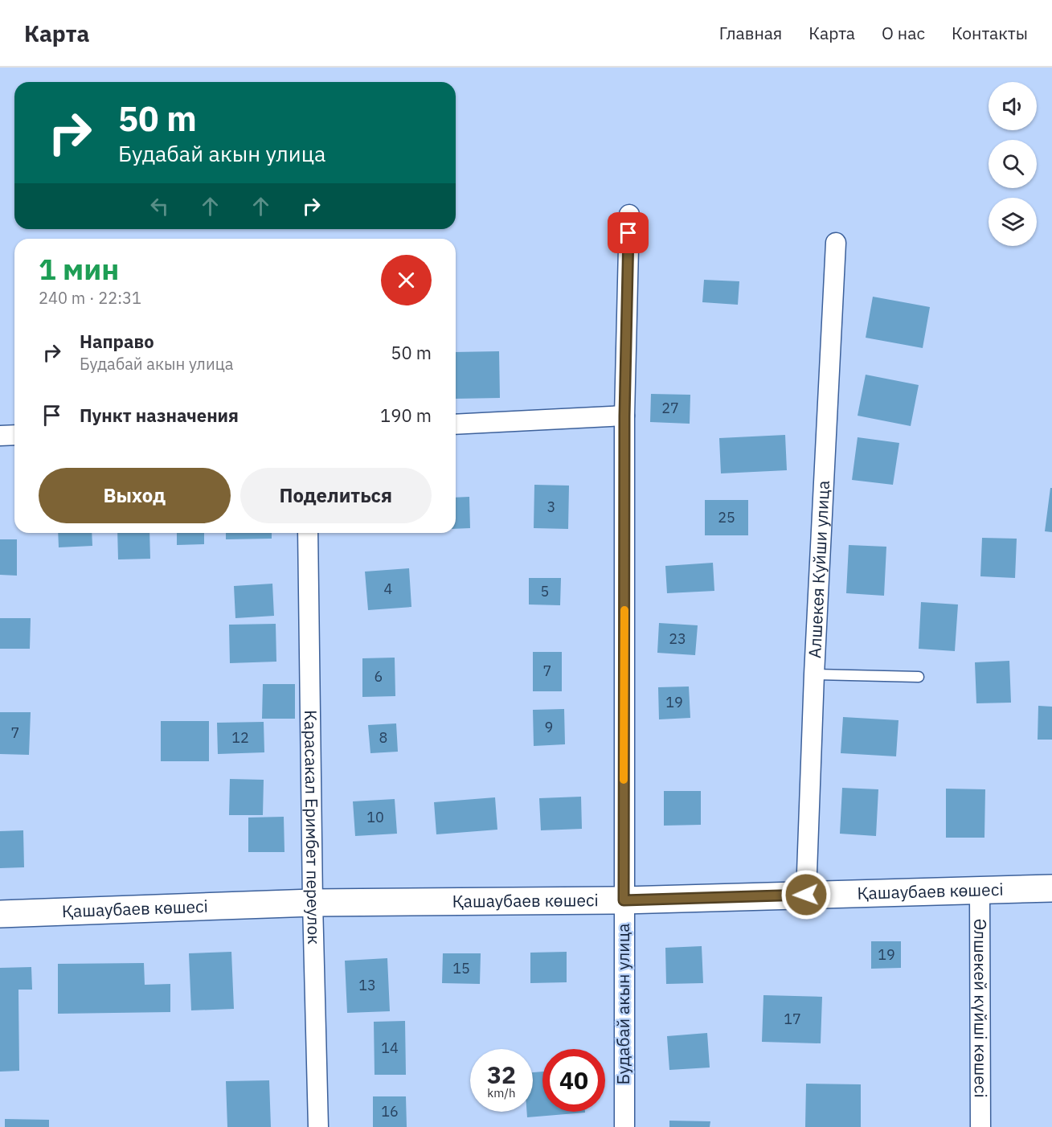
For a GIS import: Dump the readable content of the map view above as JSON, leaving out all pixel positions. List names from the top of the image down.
{
  "streets": {
    "street": [
      "Алшекея Куйши улица",
      "Карасакал Еримбет переулок",
      "Қашаубаев көшесі",
      "Будабай акын улица",
      "Әлшекей күйші көшесі"
    ]
  },
  "crossings": [
    ["Алшекея Куйши улица", "Қашаубаев көшесі"],
    ["Карасакал Еримбет переулок", "Қашаубаев көшесі"],
    ["Қашаубаев көшесі", "Будабай акын улица"],
    ["Қашаубаев көшесі", "Әлшекей күйші көшесі"]
  ],
  "house_numbers": [
    "27",
    "3",
    "25",
    "4",
    "5",
    "23",
    "7",
    "6",
    "19",
    "9",
    "7",
    "12",
    "8",
    "10",
    "19",
    "15",
    "13",
    "17",
    "14",
    "16"
  ],
  "page": {
    "header": "Карта",
    "nav": [
      "Главная",
      "Карта",
      "О нас",
      "Контакты"
    ],
    "turn": ["50 m", "Будабай акын улица"],
    "heading": ["1 мин", "240 m · 22:31"],
    "list": [
      {
        "name": "Направо",
        "note": "Будабай акын улица",
        "value": "50 m"
      },
      {
        "name": "Пункт назначения",
        "value": "190 m"
      }
    ],
    "buttons": ["Выход", "Поделиться"],
    "speed": "32 km/h",
    "limit": "40"
  }
}
